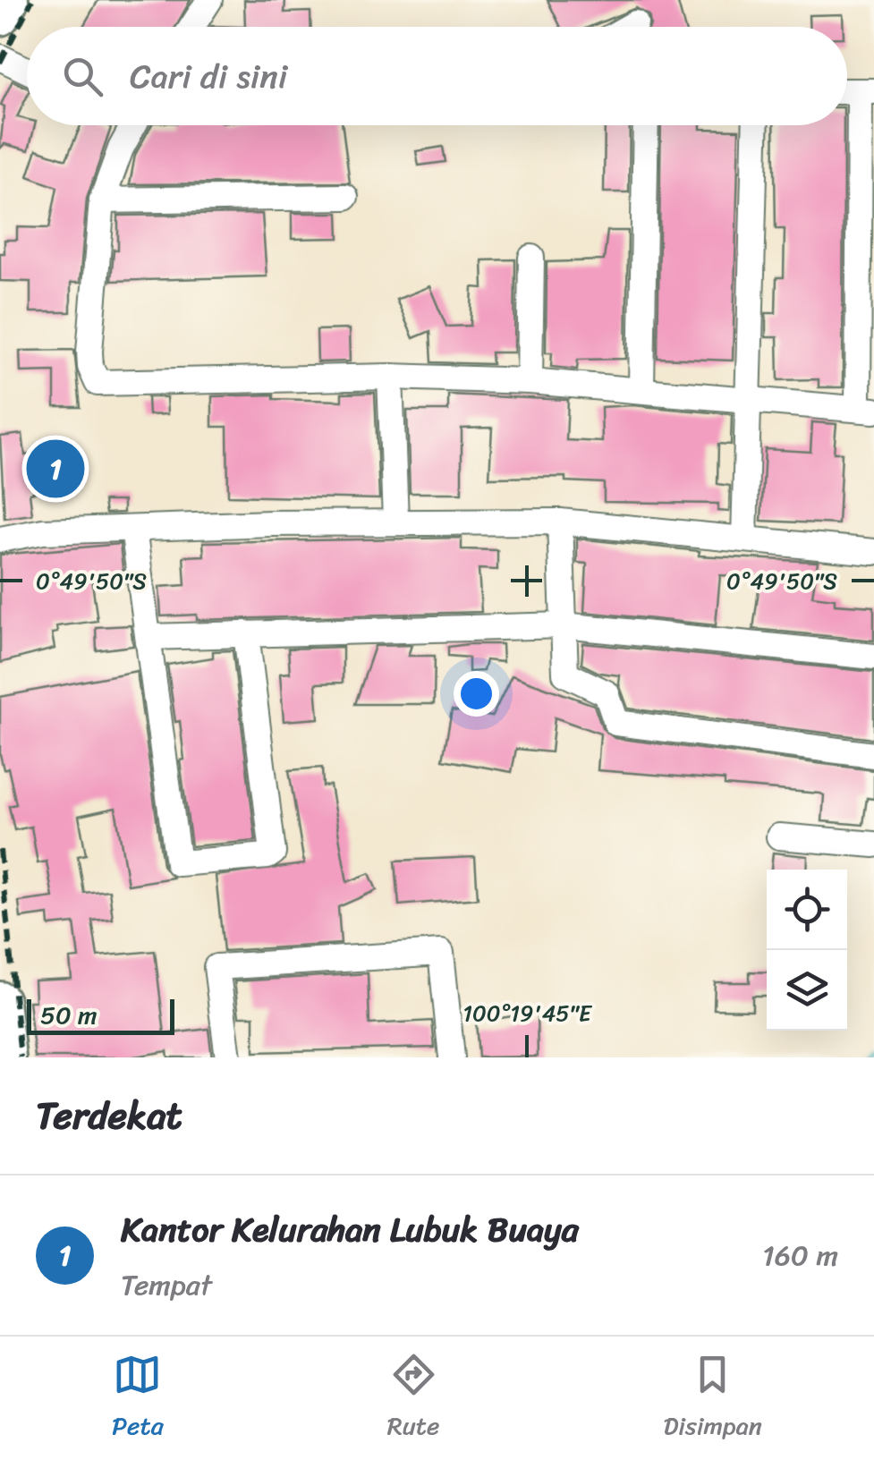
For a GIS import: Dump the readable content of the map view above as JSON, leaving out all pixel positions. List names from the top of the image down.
{
  "scale_bar": "50 m",
  "page": {
    "search": "Cari di sini",
    "pins": "1",
    "scale": "50 m",
    "heading": "Terdekat",
    "list": [
      {
        "mark": "1",
        "name": "Kantor Kelurahan Lubuk Buaya",
        "note": "Tempat",
        "value": "160 m"
      }
    ],
    "nav": ["Peta", "Rute", "Disimpan"]
  },
  "coordinates": ["0°49'50\"S", "100°19'45\"E"]
}
